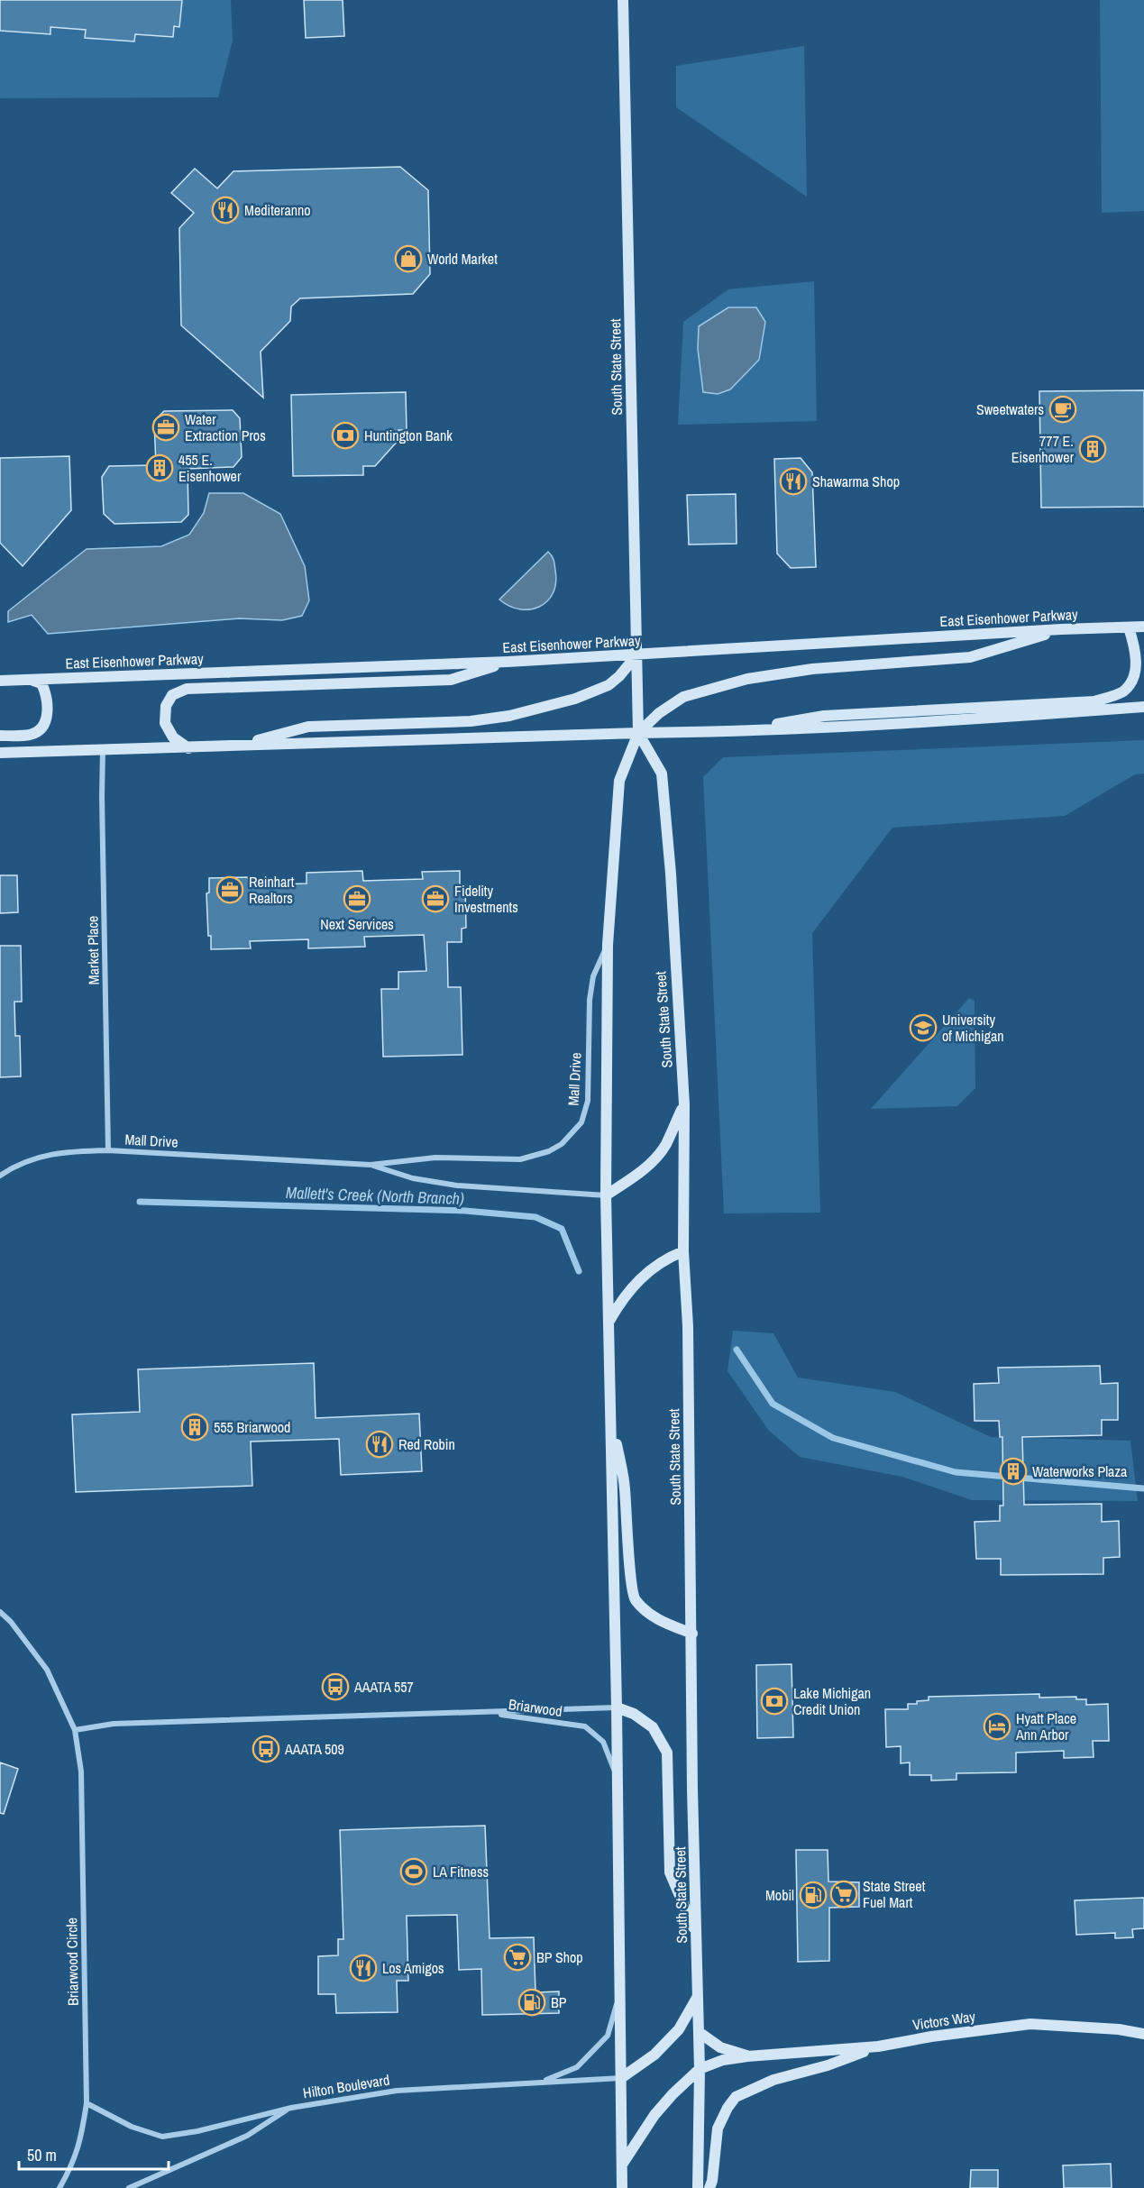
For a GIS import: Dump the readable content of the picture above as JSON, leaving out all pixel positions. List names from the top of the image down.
{
  "streets": {
    "main road": ["South State Street", "East Eisenhower Parkway", "Victors Way"],
    "street": [
      "Market Place",
      "Mall Drive",
      "Briarwood",
      "Briarwood Circle",
      "Hilton Boulevard"
    ]
  },
  "crossings": [
    ["South State Street", "East Eisenhower Parkway"],
    ["South State Street", "Mall Drive"],
    ["South State Street", "Briarwood"],
    ["South State Street", "Victors Way"],
    ["South State Street", "Hilton Boulevard"],
    ["Market Place", "Mall Drive"],
    ["Briarwood Circle", "Hilton Boulevard"]
  ],
  "water": ["Mallett's Creek (North Branch)"],
  "places": {
    "restaurant": [
      "Mediteranno",
      "Shawarma Shop",
      "Red Robin",
      "Los Amigos"
    ],
    "shop": ["World Market"],
    "cafe": ["Sweetwaters"],
    "office": [
      "Water Extraction Pros",
      "Reinhart Realtors",
      "Next Services",
      "Fidelity Investments"
    ],
    "bank": ["Huntington Bank", "Lake Michigan Credit Union"],
    "building": [
      "777 E. Eisenhower",
      "455 E. Eisenhower",
      "555 Briarwood",
      "Waterworks Plaza"
    ],
    "school or university": ["University of Michigan"],
    "bus stop": ["AAATA 557", "AAATA 509"],
    "hotel": ["Hyatt Place Ann Arbor"],
    "sports": ["LA Fitness"],
    "supermarket": ["State Street Fuel Mart", "BP Shop"],
    "fuel station": ["Mobil", "BP"]
  },
  "scale_bar": "50 m"
}
